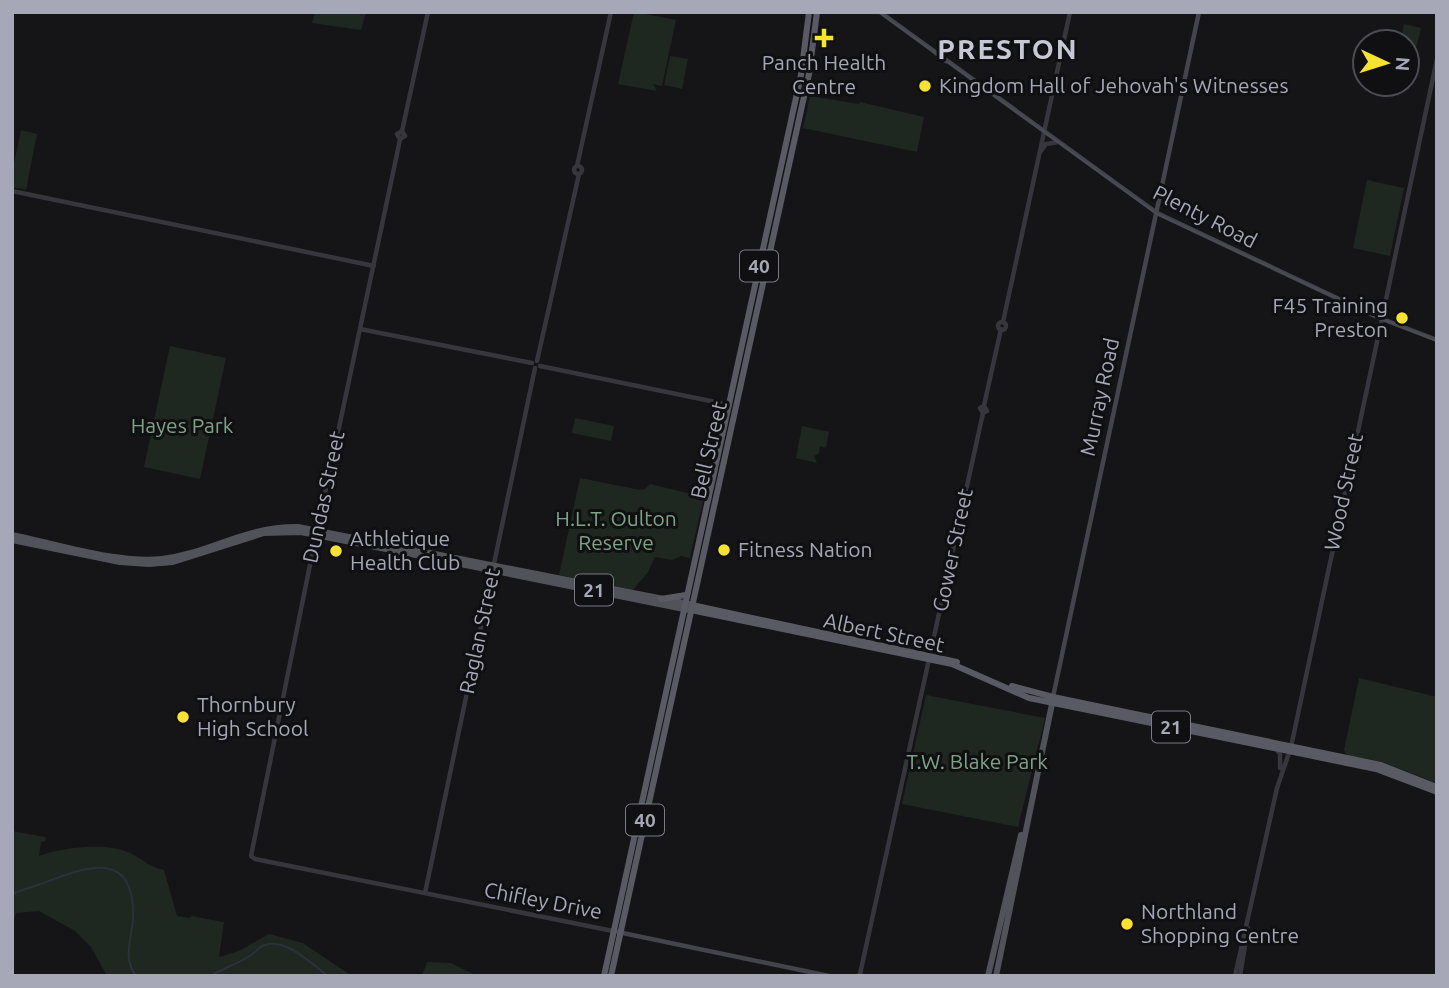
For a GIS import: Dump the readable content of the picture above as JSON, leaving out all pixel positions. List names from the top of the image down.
{
  "streets": {
    "highway": [
      "40",
      "Bell Street",
      "21",
      "Albert Street"
    ],
    "main road": ["Plenty Road", "Murray Road", "Chifley Drive"],
    "street": [
      "Wood Street",
      "Dundas Street",
      "Gower Street",
      "Raglan Street"
    ]
  },
  "crossings": [
    ["Plenty Road", "Murray Road"],
    ["Plenty Road", "Wood Street"],
    ["Murray Road", "Albert Street"],
    ["Bell Street", "Albert Street"],
    ["Bell Street", "Chifley Drive"],
    ["Wood Street", "Albert Street"],
    ["Dundas Street", "21"],
    ["Dundas Street", "Albert Street"],
    ["Dundas Street", "Chifley Drive"],
    ["Gower Street", "Albert Street"],
    ["21", "Albert Street"],
    ["Raglan Street", "Albert Street"],
    ["Raglan Street", "Chifley Drive"]
  ],
  "districts": ["PRESTON"],
  "parks": ["Hayes Park", "H.L.T. Oulton Reserve", "T.W. Blake Park"],
  "places": {
    "health": ["Panch Health Centre"],
    "other": [
      "Kingdom Hall of Jehovah's Witnesses",
      "F45 Training Preston",
      "Fitness Nation",
      "Athletique Health Club",
      "Thornbury High School",
      "Northland Shopping Centre"
    ]
  },
  "north": "right"
}
